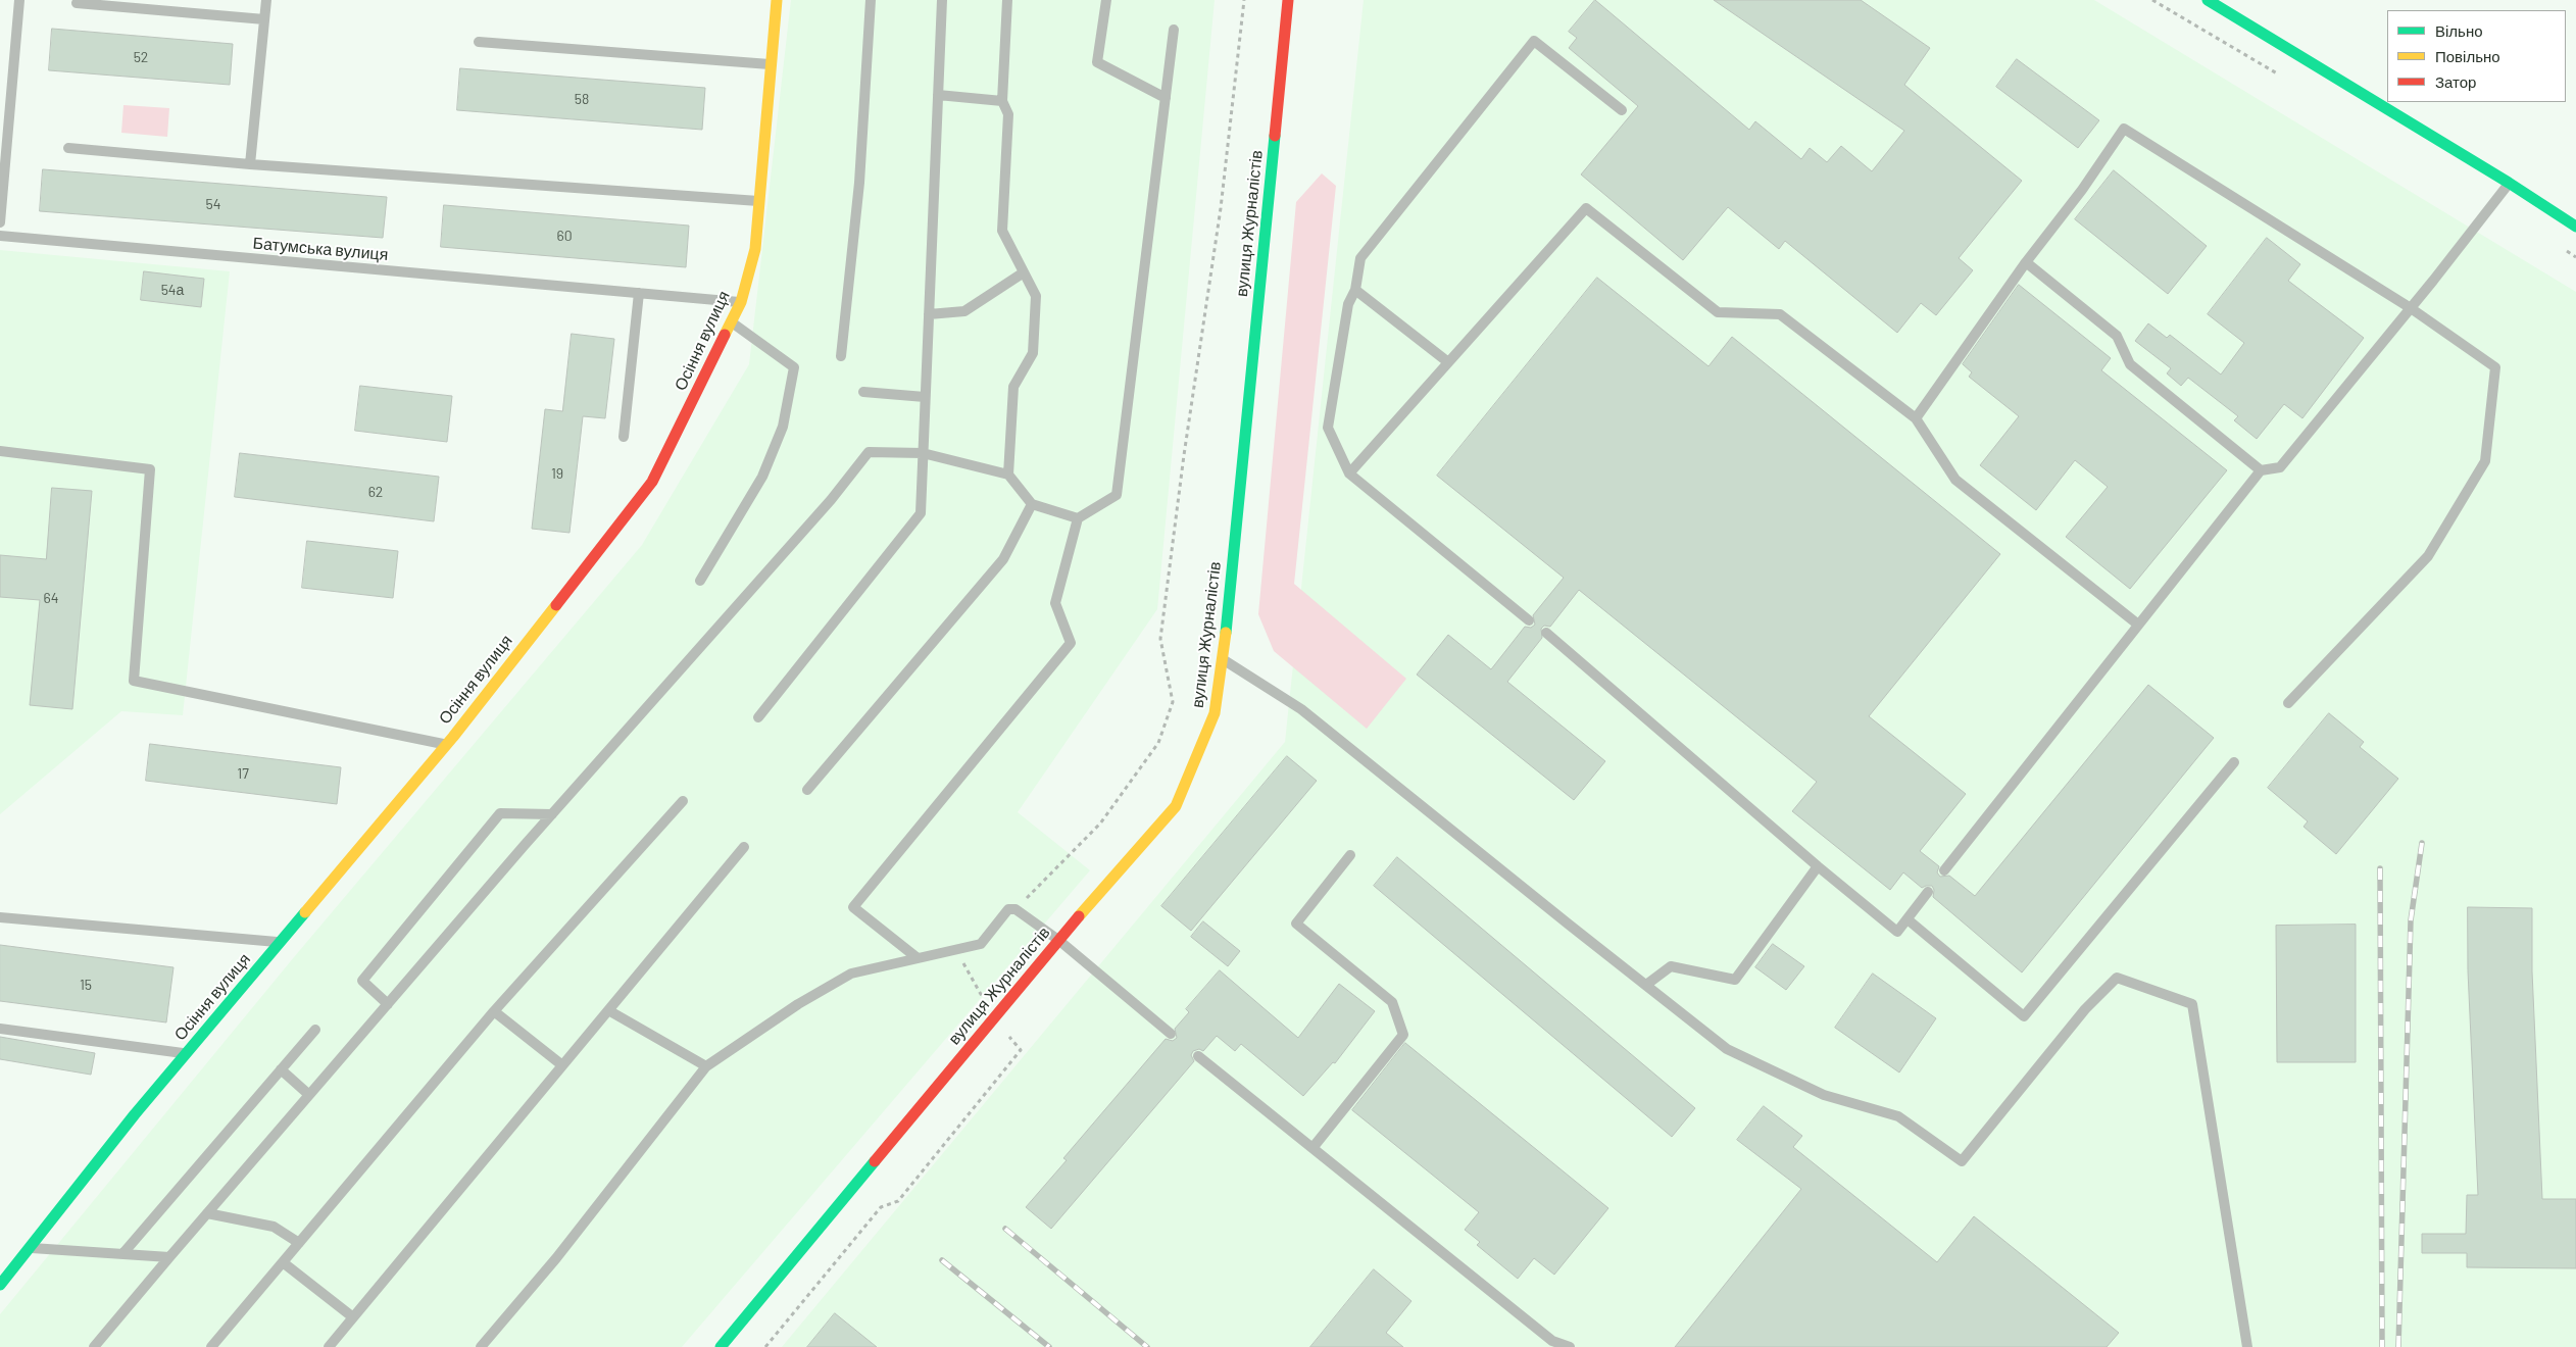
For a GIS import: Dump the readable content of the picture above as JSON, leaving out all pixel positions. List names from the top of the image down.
{
  "streets": {
    "street": ["вулиця Журналістів", "Осіння вулиця"],
    "lane": ["Батумська вулиця"]
  },
  "crossings": [
    ["Батумська вулиця", "Осіння вулиця"]
  ],
  "house_numbers": [
    "52",
    "58",
    "54",
    "60",
    "54а",
    "19",
    "62",
    "64",
    "17",
    "15"
  ],
  "legend": ["Вільно", "Повільно", "Затор"]
}
